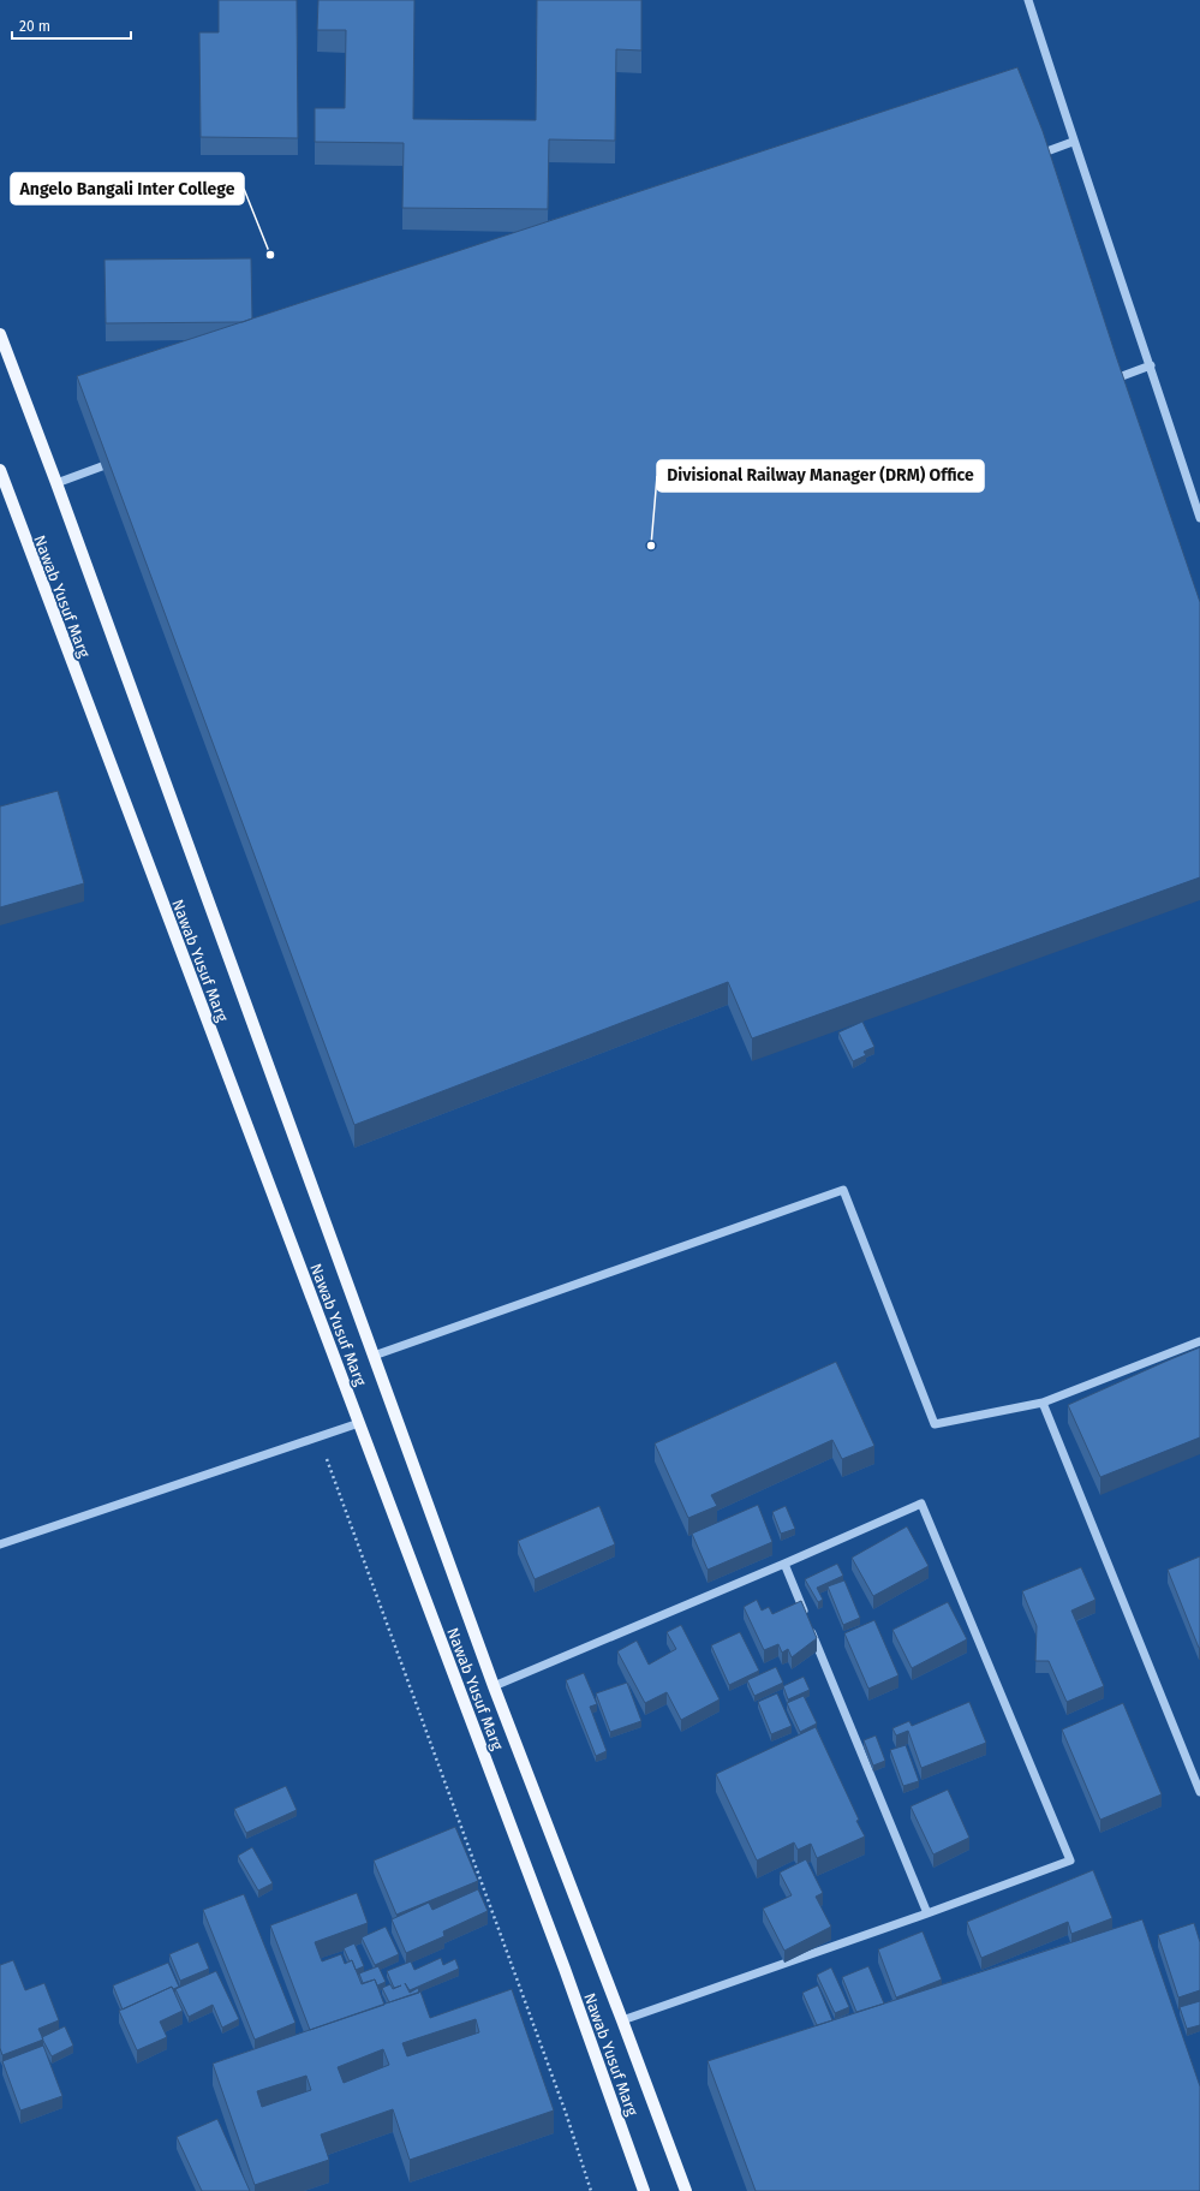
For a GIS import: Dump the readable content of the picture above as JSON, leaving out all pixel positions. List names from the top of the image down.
{
  "streets": {
    "main road": ["Nawab Yusuf Marg"]
  },
  "places": ["Angelo Bangali Inter College", "Divisional Railway Manager (DRM) Office"],
  "scale_bar": "20 m"
}
